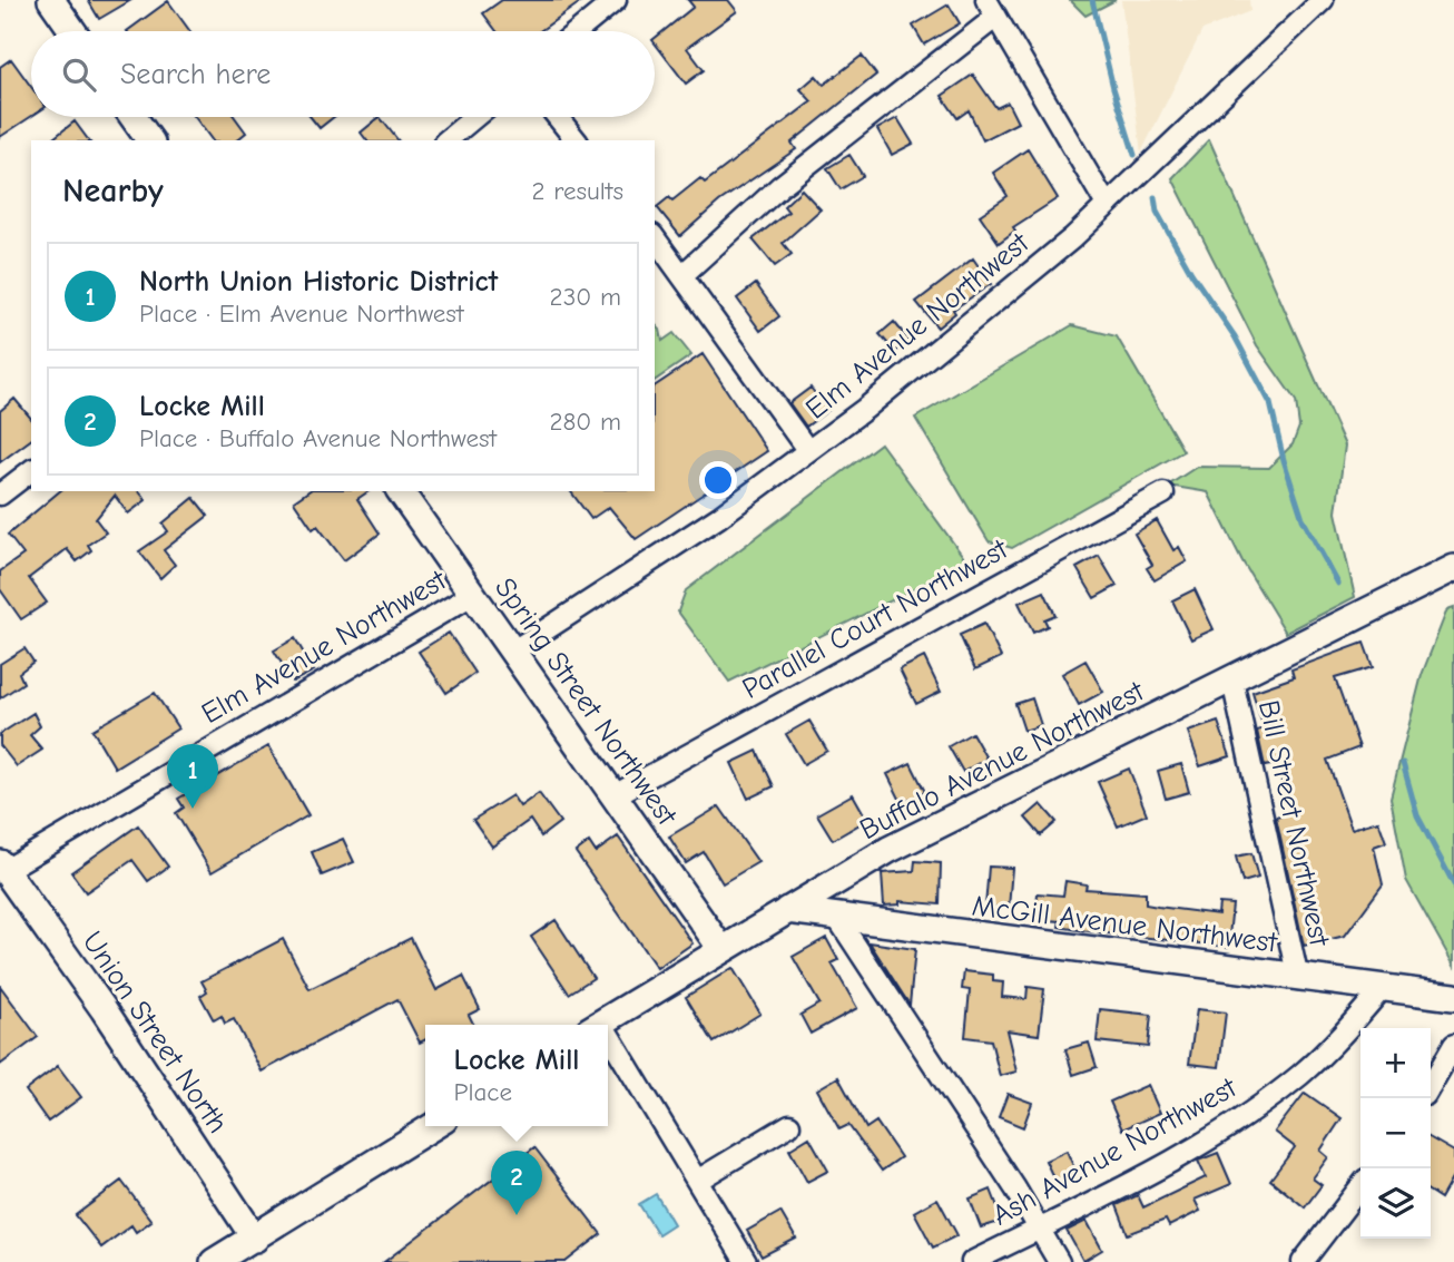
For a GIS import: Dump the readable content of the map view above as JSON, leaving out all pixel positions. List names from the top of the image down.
{
  "streets": {
    "street": [
      "Elm Avenue Northwest",
      "Parallel Court Northwest",
      "Spring Street Northwest",
      "Buffalo Avenue Northwest",
      "Bill Street Northwest",
      "McGill Avenue Northwest",
      "Union Street North",
      "Ash Avenue Northwest"
    ]
  },
  "crossings": [
    ["Elm Avenue Northwest", "Spring Street Northwest"],
    ["Elm Avenue Northwest", "Union Street North"],
    ["Parallel Court Northwest", "Spring Street Northwest"],
    ["Spring Street Northwest", "Buffalo Avenue Northwest"],
    ["Buffalo Avenue Northwest", "Bill Street Northwest"],
    ["Buffalo Avenue Northwest", "McGill Avenue Northwest"],
    ["Bill Street Northwest", "McGill Avenue Northwest"],
    ["McGill Avenue Northwest", "Ash Avenue Northwest"]
  ],
  "page": {
    "search": "Search here",
    "heading": ["Nearby", "2 results"],
    "list": [
      {
        "mark": "1",
        "name": "North Union Historic District",
        "note": "Place · Elm Avenue Northwest",
        "value": "230 m"
      },
      {
        "mark": "2",
        "name": "Locke Mill",
        "note": "Place · Buffalo Avenue Northwest",
        "value": "280 m"
      }
    ],
    "pins": ["1", "2"],
    "popup": ["Locke Mill", "Place"],
    "map_buttons": ["+", "−"]
  }
}
